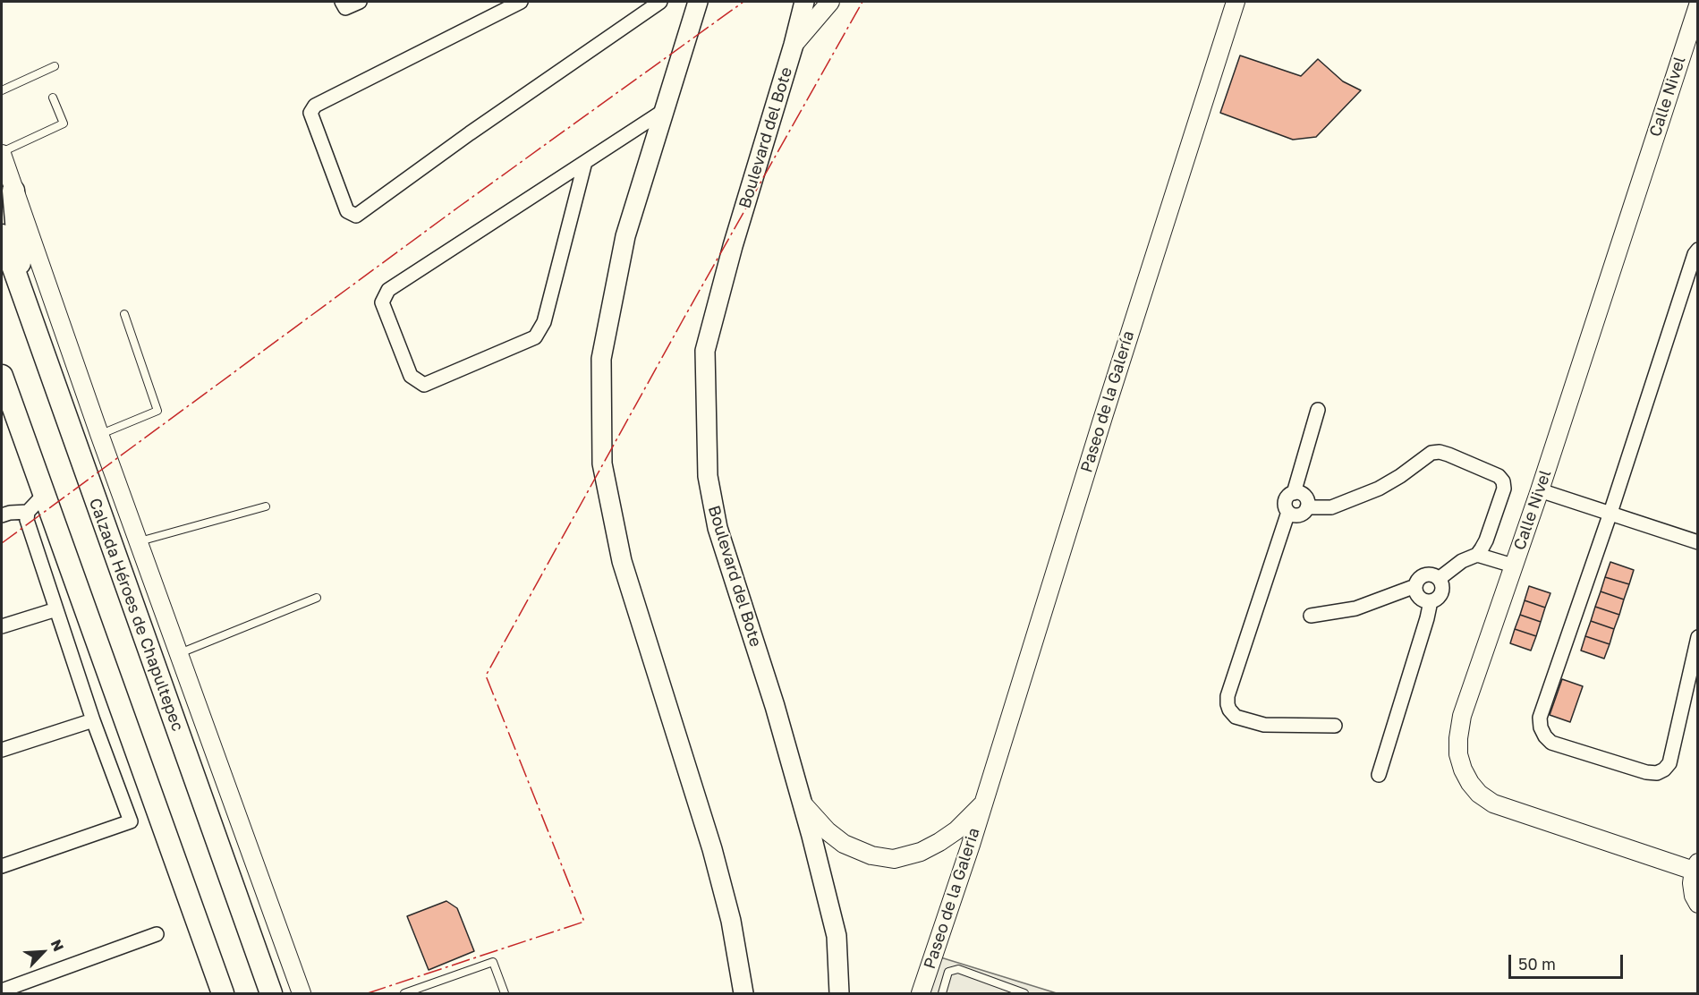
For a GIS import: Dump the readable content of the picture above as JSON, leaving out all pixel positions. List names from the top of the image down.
{
  "streets": {
    "main road": ["Boulevard del Bote", "Calzada Héroes de Chapultepec"],
    "street": ["Calle Nivel", "Paseo de la Galería", "Paseo de la Galeria"]
  },
  "crossings": [
    ["Paseo de la Galería", "Paseo de la Galeria"]
  ],
  "scale_bar": "50 m",
  "north": "top right"
}
